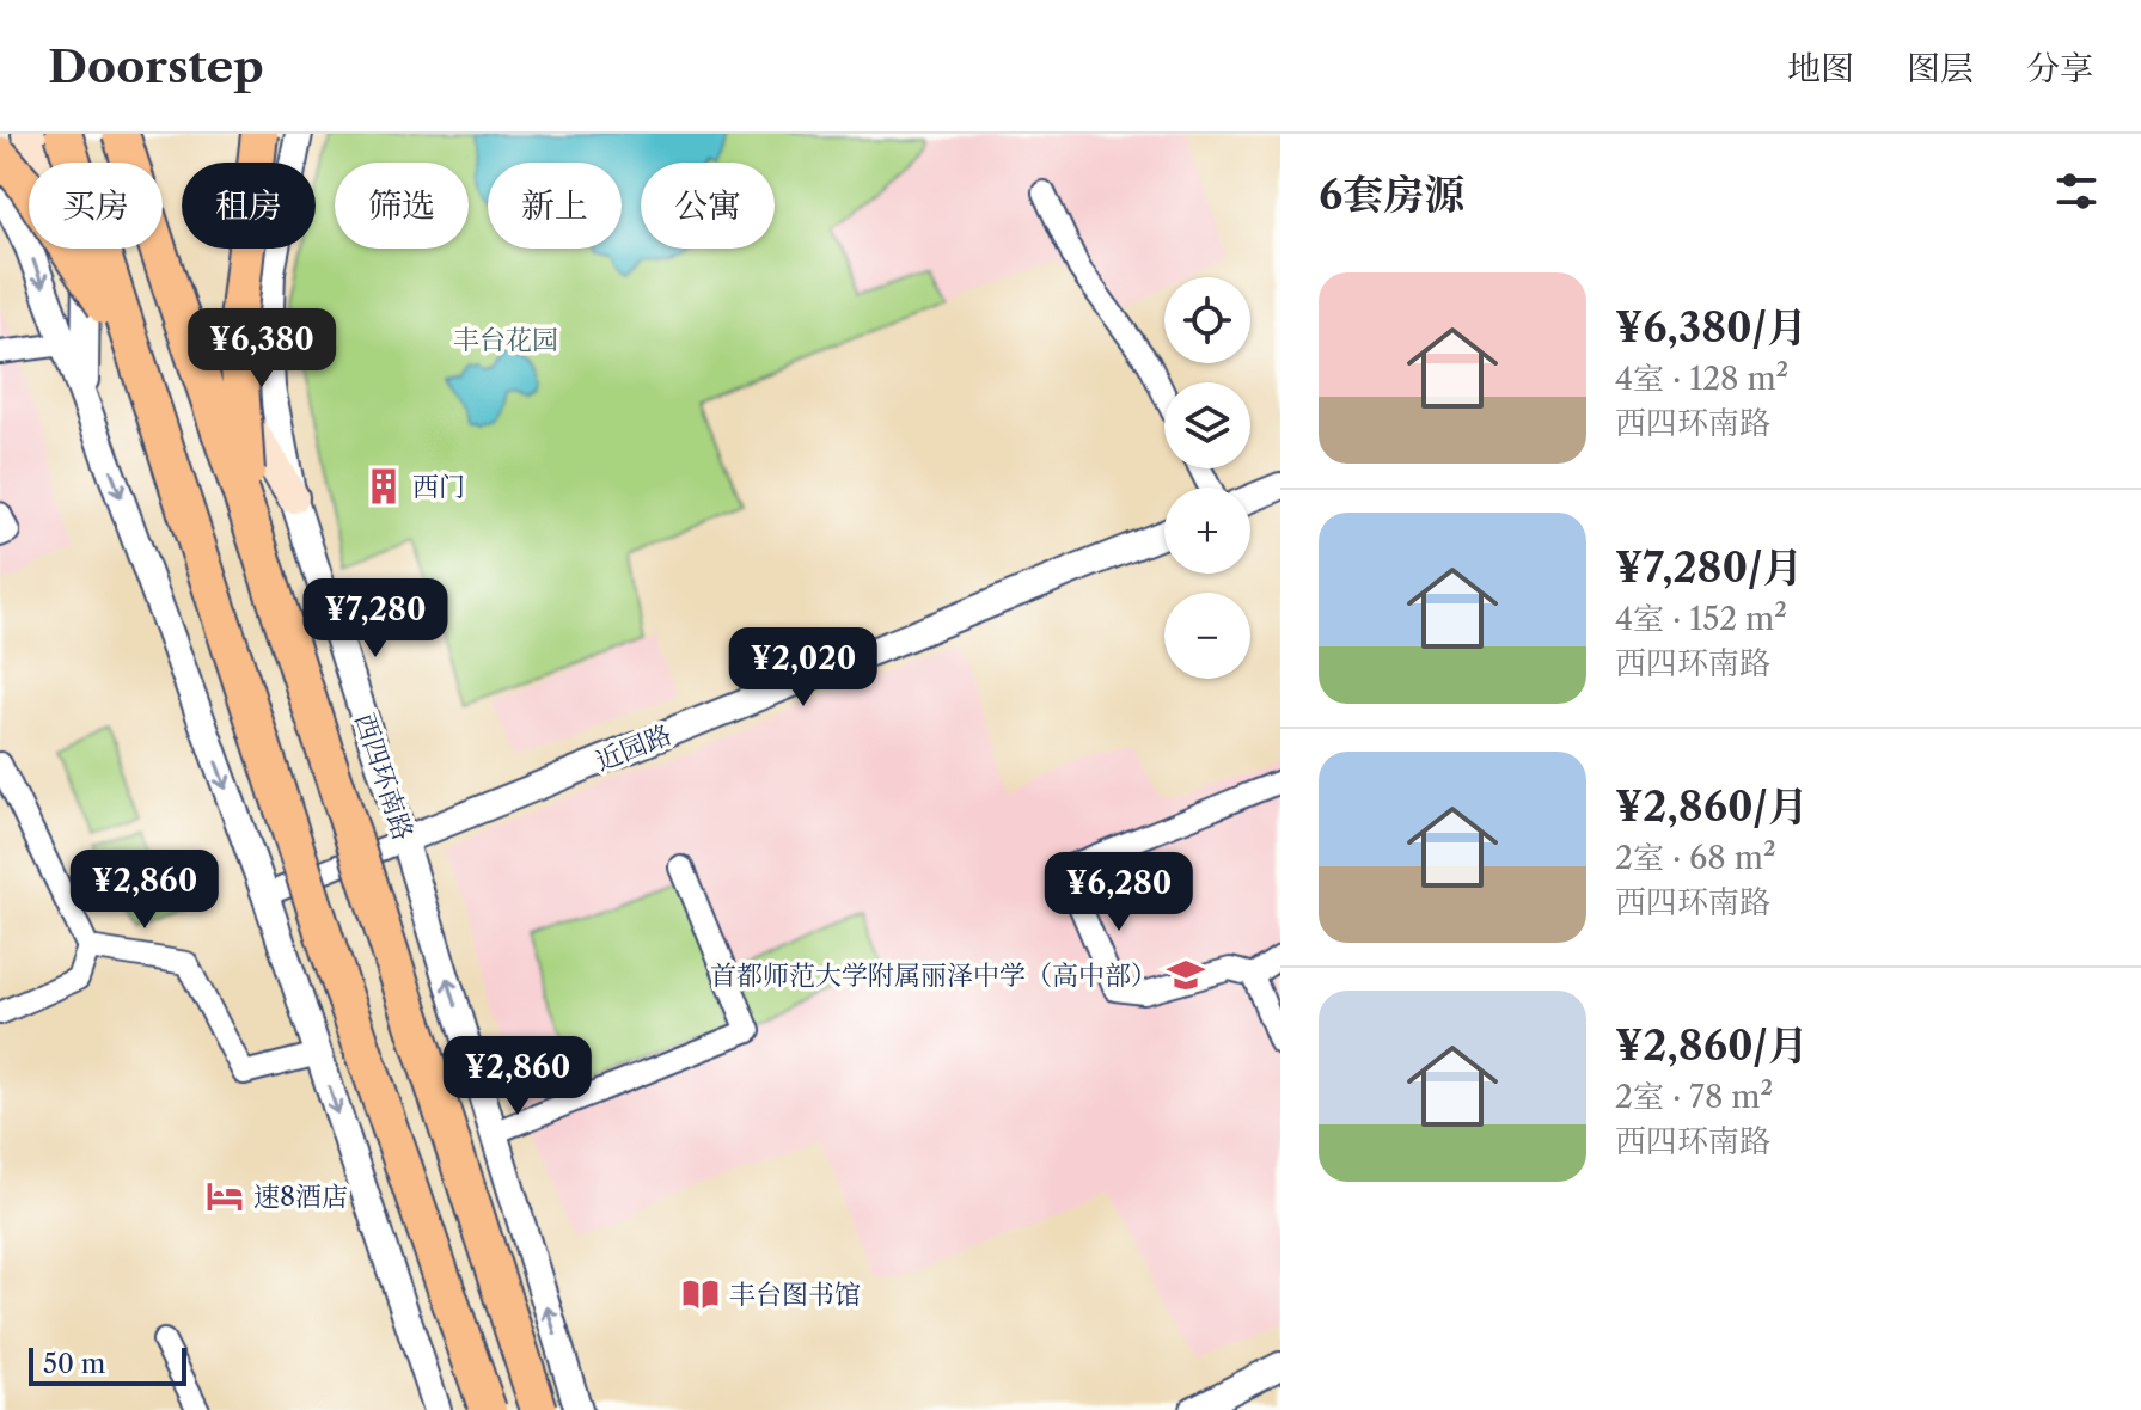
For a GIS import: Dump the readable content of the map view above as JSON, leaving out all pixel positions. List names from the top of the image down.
{
  "streets": {
    "highway": ["西四环南路"],
    "street": ["近园路"]
  },
  "crossings": [
    ["近园路", "西四环南路"]
  ],
  "parks": ["丰台花园"],
  "places": {
    "building": ["西门"],
    "school or university": ["首都师范大学附属丽泽中学（高中部）"],
    "hotel": ["速8酒店"],
    "library": ["丰台图书馆"]
  },
  "scale_bar": "50 m",
  "page": {
    "header": "Doorstep",
    "nav": ["地图", "图层", "分享"],
    "heading": "6套房源",
    "chip": [
      "买房",
      "租房",
      "筛选",
      "新上",
      "公寓"
    ],
    "list": [
      {
        "name": "¥6,380/月",
        "note": "4室 · 128 m² · 西四环南路"
      },
      {
        "name": "¥7,280/月",
        "note": "4室 · 152 m² · 西四环南路"
      },
      {
        "name": "¥2,860/月",
        "note": "2室 · 68 m² · 西四环南路"
      },
      {
        "name": "¥2,860/月",
        "note": "2室 · 78 m² · 西四环南路"
      }
    ],
    "map_buttons": ["+", "−"],
    "price": [
      "¥6,380",
      "¥7,280",
      "¥2,020",
      "¥2,860",
      "¥6,280",
      "¥2,860"
    ],
    "scale": "50 m"
  }
}
